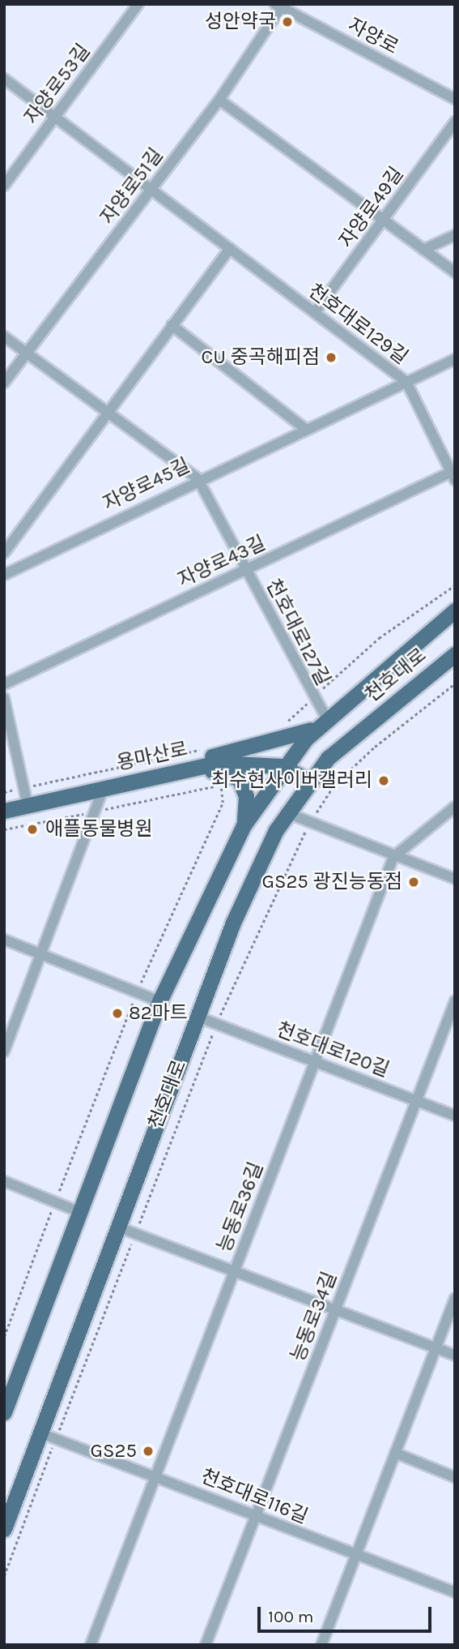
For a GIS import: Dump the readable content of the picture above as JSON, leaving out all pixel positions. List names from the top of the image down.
{
  "streets": {
    "main road": ["천호대로", "용마산로"],
    "street": [
      "자양로",
      "자양로53길",
      "자양로51길",
      "자양로49길",
      "천호대로129길",
      "자양로45길",
      "자양로43길",
      "천호대로127길",
      "천호대로120길",
      "능동로36길",
      "능동로34길",
      "천호대로116길"
    ]
  },
  "crossings": [
    ["자양로", "자양로51길"],
    ["자양로53길", "천호대로129길"],
    ["자양로51길", "천호대로129길"],
    ["자양로51길", "천호대로127길"],
    ["자양로49길", "천호대로129길"],
    ["천호대로129길", "자양로45길"],
    ["천호대로129길", "자양로43길"],
    ["자양로45길", "천호대로127길"],
    ["자양로43길", "천호대로127길"],
    ["천호대로127길", "천호대로"],
    ["천호대로", "용마산로"],
    ["천호대로", "천호대로120길"],
    ["천호대로", "천호대로116길"],
    ["천호대로120길", "능동로36길"],
    ["천호대로120길", "능동로34길"],
    ["능동로36길", "천호대로116길"],
    ["능동로34길", "천호대로116길"]
  ],
  "places": [
    "성안약국",
    "CU 중곡해피점",
    "최수현사이버갤러리",
    "애플동물병원",
    "GS25 광진능동점",
    "82마트",
    "GS25"
  ],
  "scale_bar": "100 m"
}
